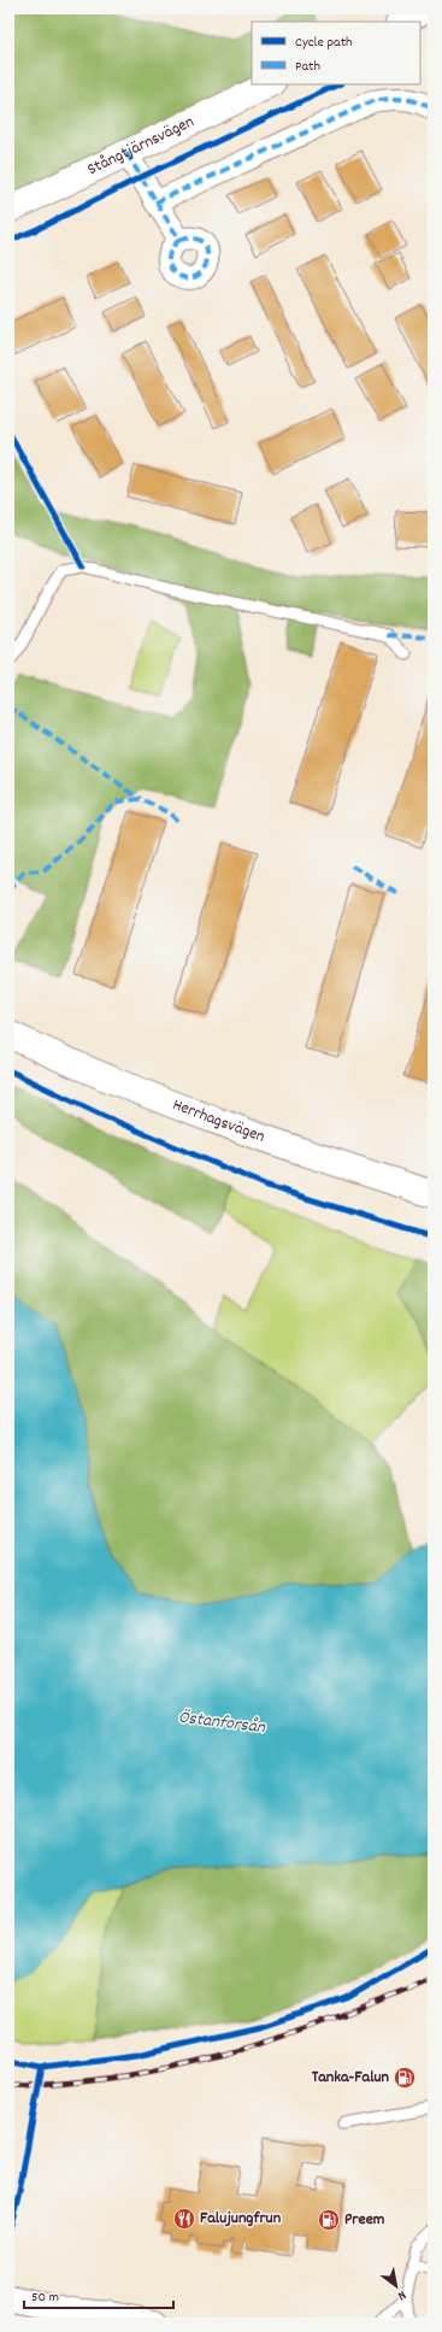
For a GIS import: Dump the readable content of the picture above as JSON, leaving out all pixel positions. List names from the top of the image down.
{
  "streets": {
    "main road": ["Stångtjärnsvägen", "Herrhagsvägen"]
  },
  "water": ["Östanforsån"],
  "places": {
    "fuel station": ["Tanka-Falun", "Preem"],
    "restaurant": ["Falujungfrun"]
  },
  "legend": ["Cycle path", "Path"],
  "scale_bar": "50 m",
  "north": "bottom right"
}
